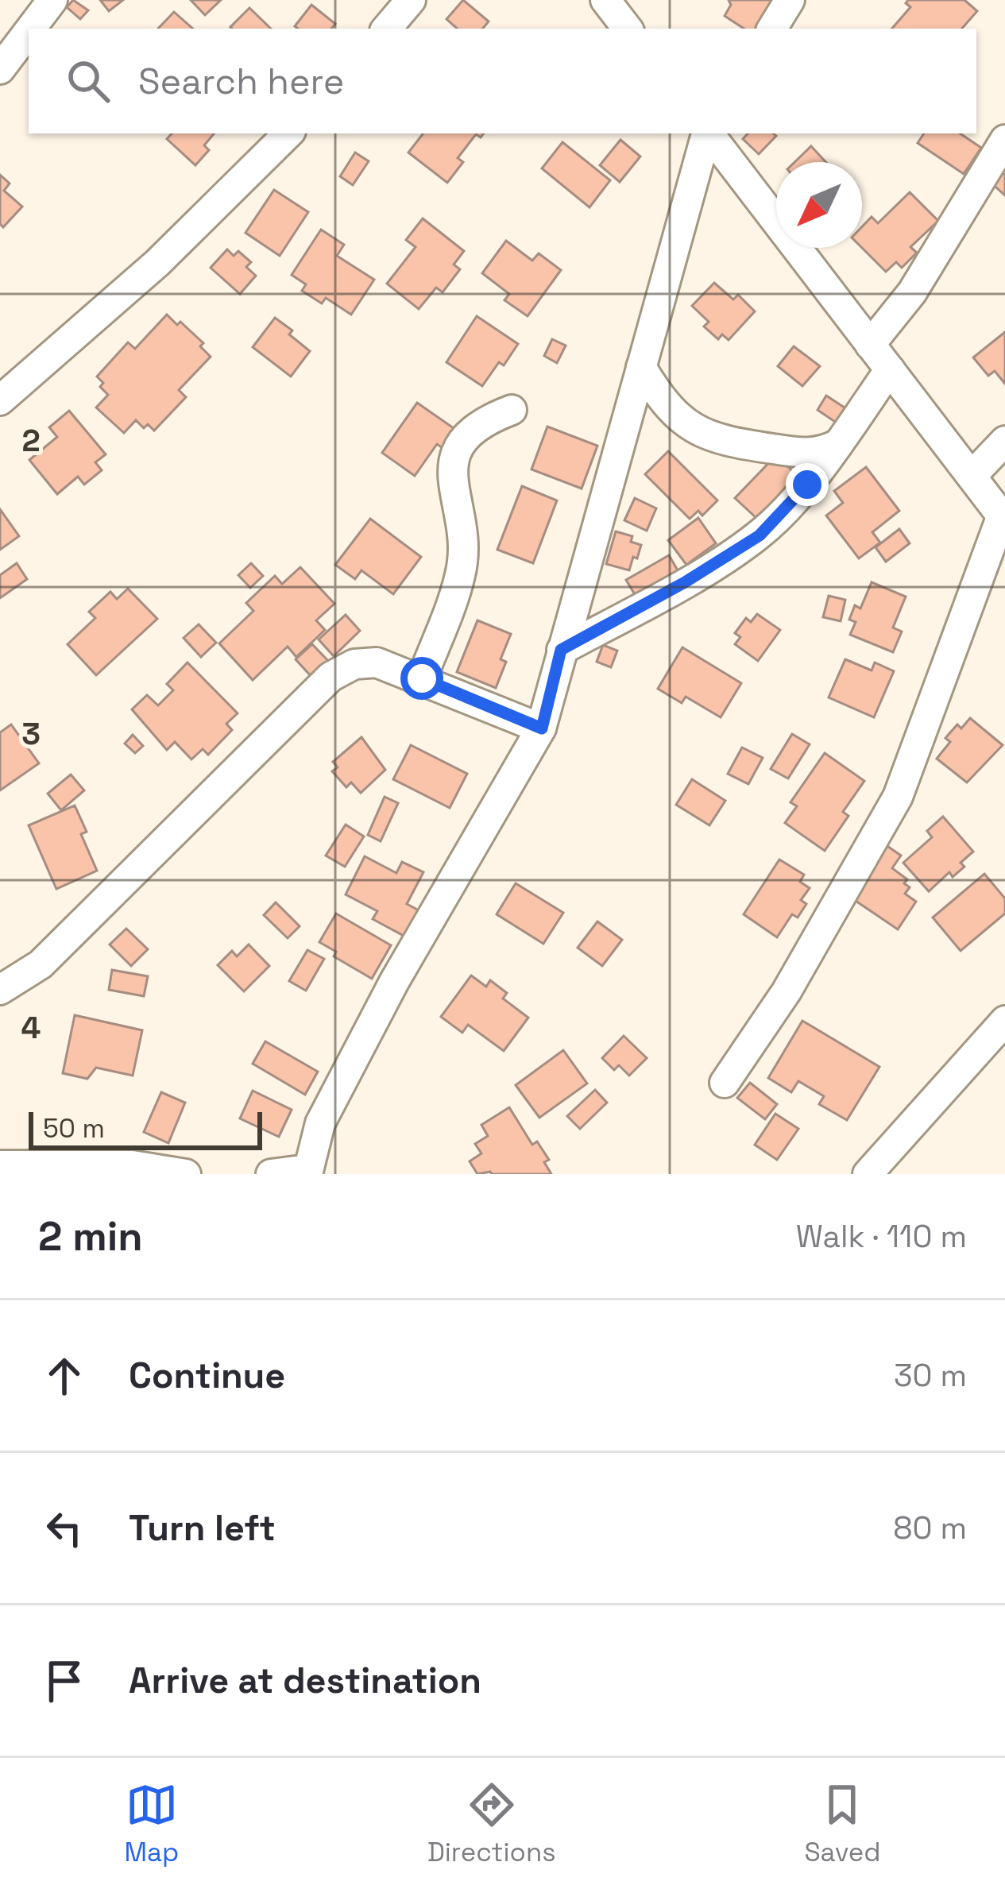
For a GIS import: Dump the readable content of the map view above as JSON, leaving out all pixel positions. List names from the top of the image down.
{
  "scale_bar": "50 m",
  "north": "bottom left",
  "page": {
    "search": "Search here",
    "scale": "50 m",
    "heading": ["2 min", "Walk · 110 m"],
    "list": [
      ["Continue", "30 m"],
      ["Turn left", "80 m"],
      "Arrive at destination"
    ],
    "nav": ["Map", "Directions", "Saved"]
  },
  "grid": {
    "rows": ["2", "3", "4"]
  }
}
